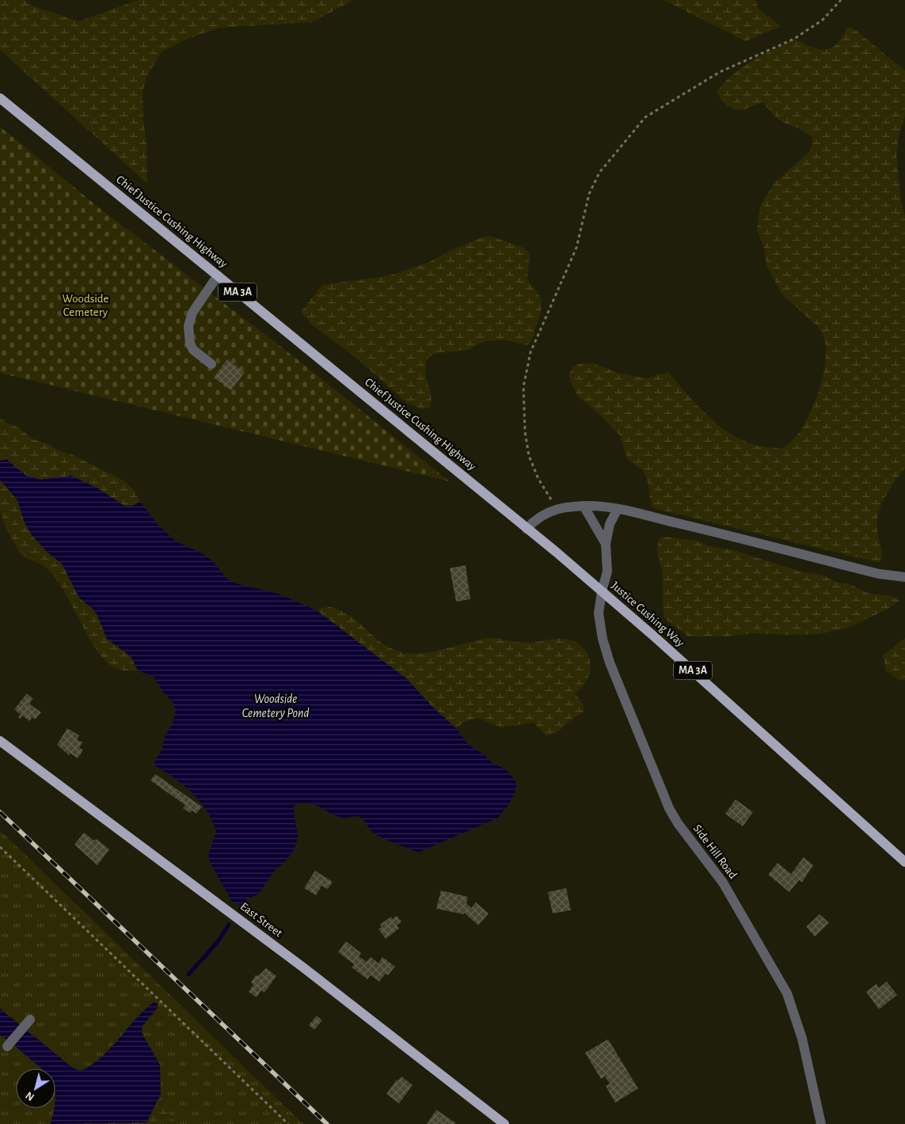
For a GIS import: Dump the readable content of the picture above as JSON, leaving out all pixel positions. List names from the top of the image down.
{
  "streets": {
    "main road": [
      "Chief Justice Cushing Highway",
      "MA 3A",
      "Justice Cushing Way",
      "East Street"
    ],
    "street": ["Side Hill Road"]
  },
  "crossings": [
    ["Chief Justice Cushing Highway", "Justice Cushing Way"],
    ["Justice Cushing Way", "Side Hill Road"]
  ],
  "water": ["Woodside Cemetery Pond"],
  "parks": ["Woodside Cemetery"],
  "north": "bottom left"
}
